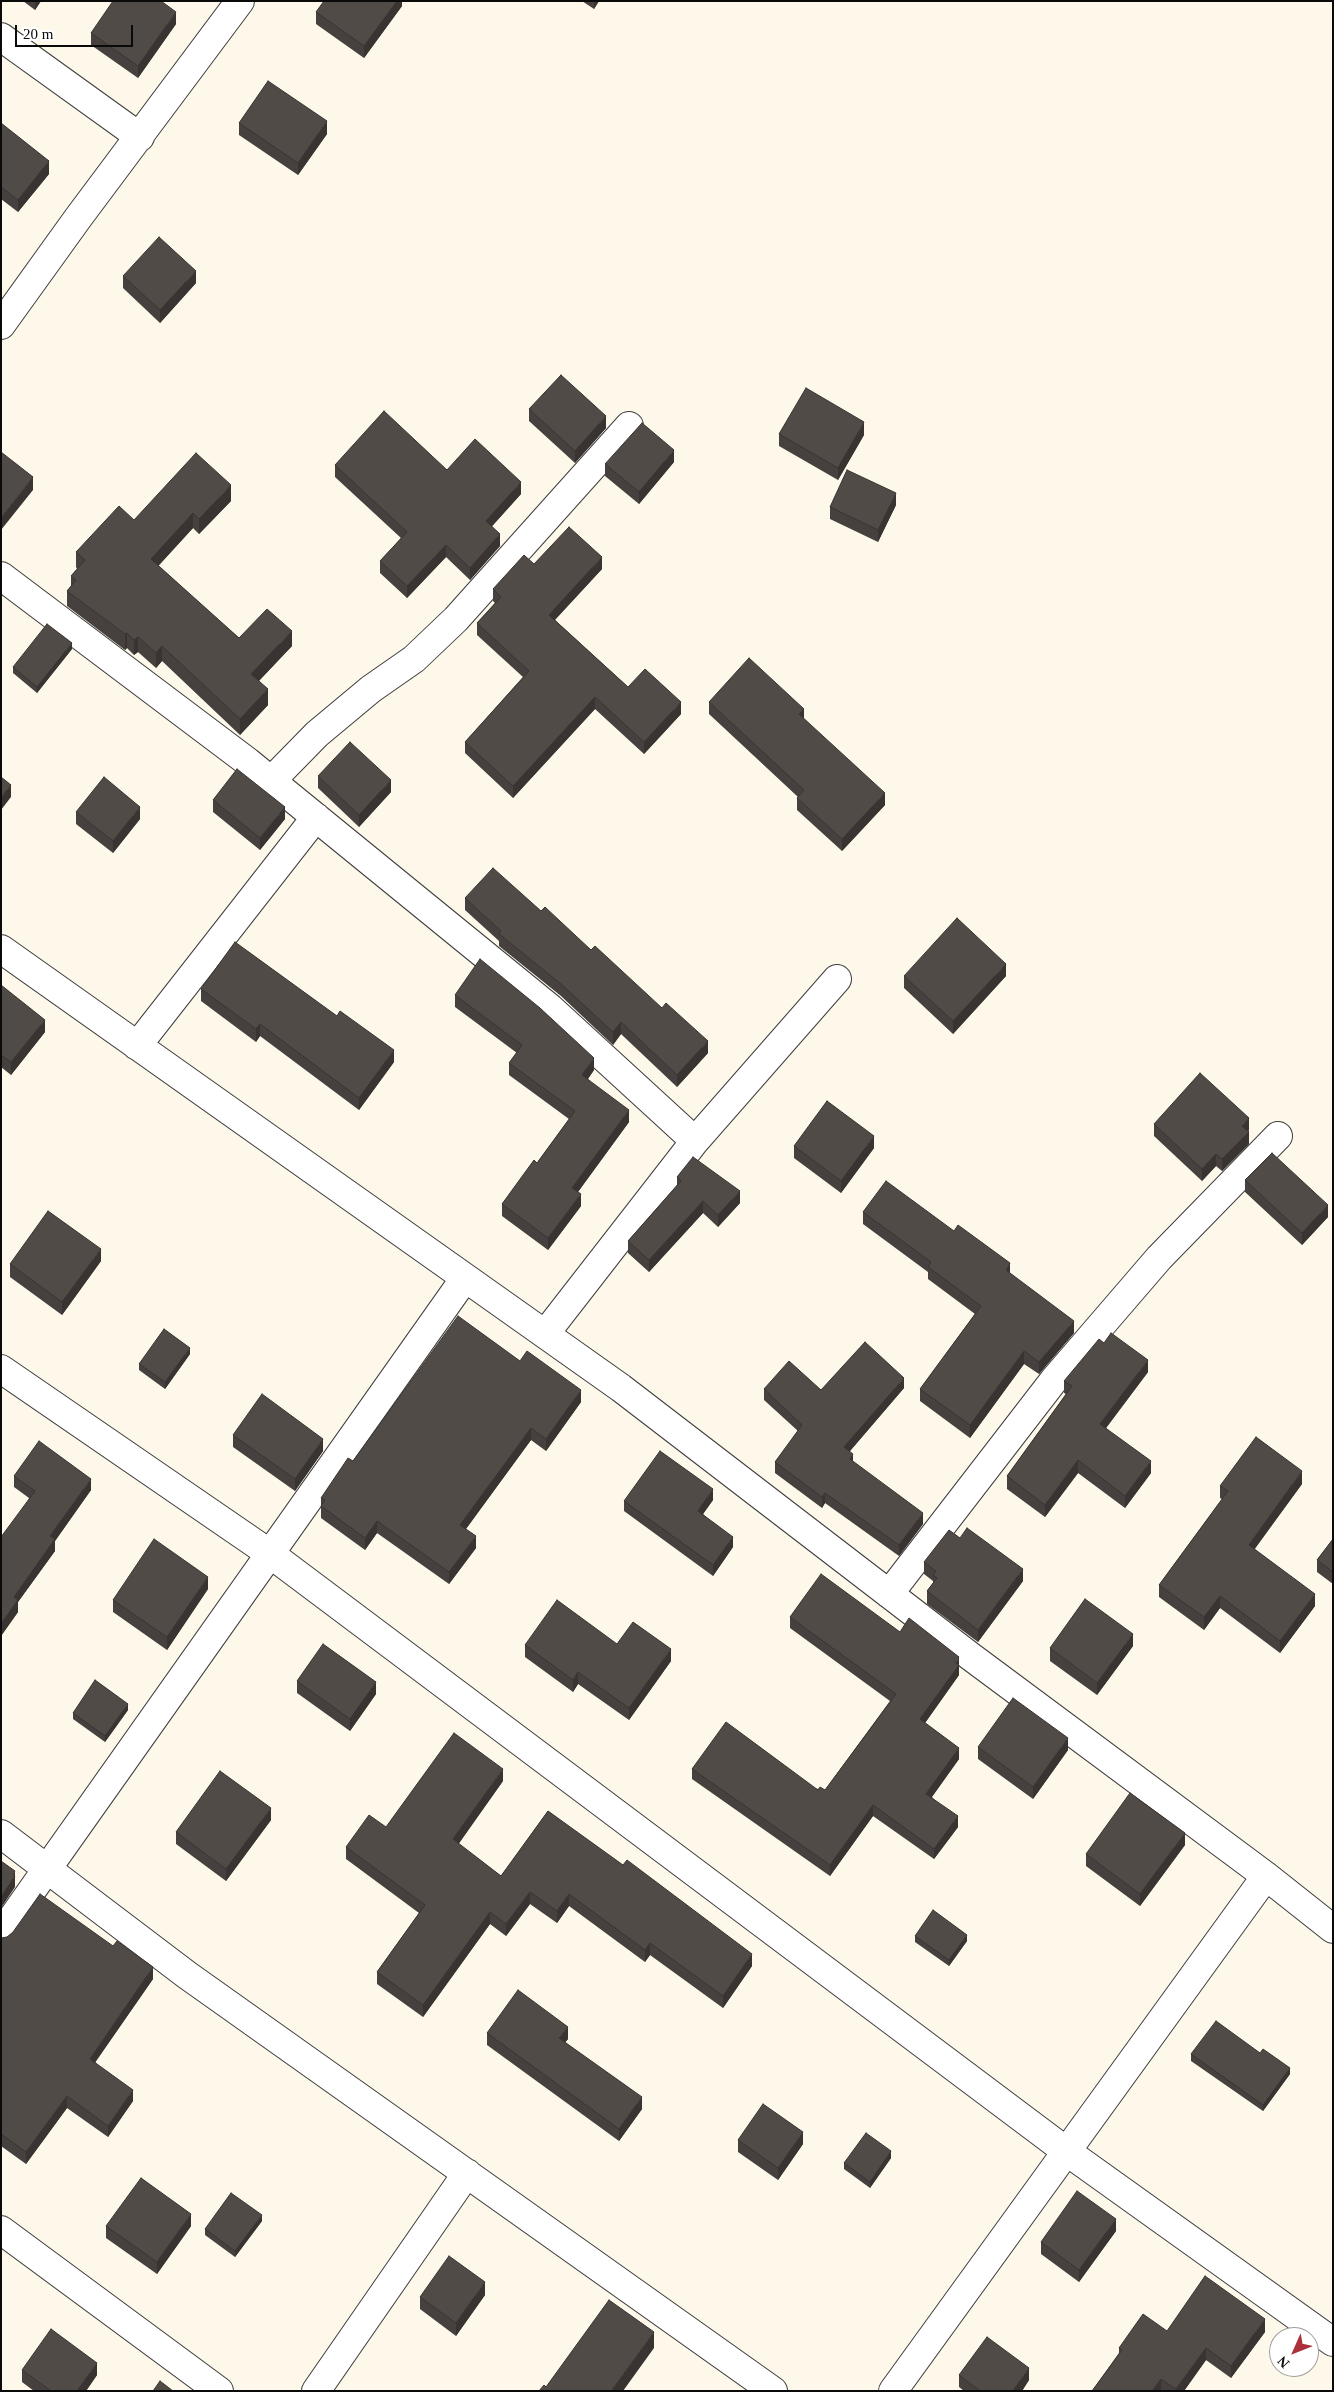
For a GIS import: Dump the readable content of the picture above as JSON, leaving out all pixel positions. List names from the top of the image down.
{
  "scale_bar": "20 m",
  "north": "bottom left"
}
